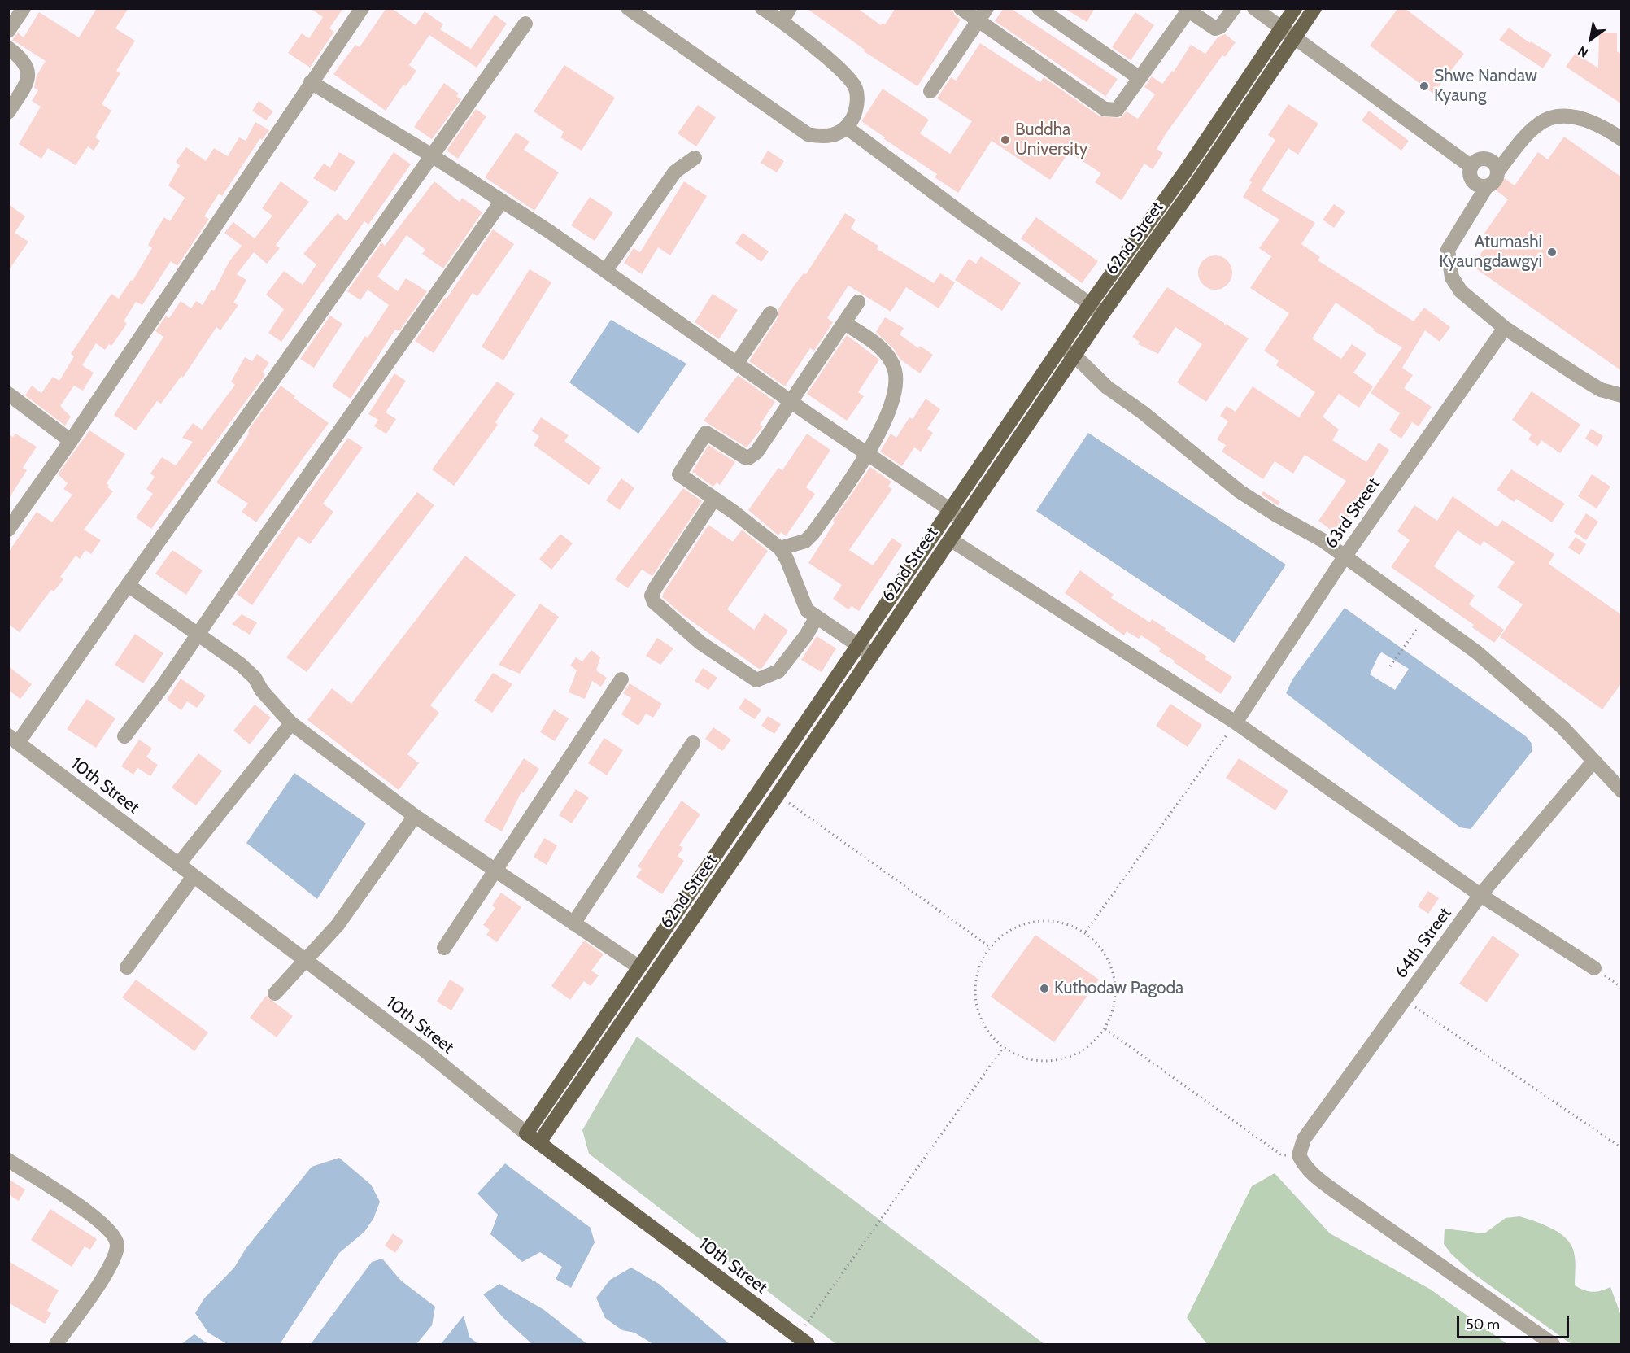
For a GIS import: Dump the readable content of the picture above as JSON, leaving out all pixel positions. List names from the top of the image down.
{
  "streets": {
    "main road": ["62nd Street", "10th Street"],
    "street": ["63rd Street", "64th Street"]
  },
  "crossings": [
    ["62nd Street", "10th Street"]
  ],
  "places": [
    "Shwe Nandaw Kyaung",
    "Buddha University",
    "Atumashi Kyaungdawgyi",
    "Kuthodaw Pagoda"
  ],
  "scale_bar": "50 m",
  "north": "bottom left"
}
